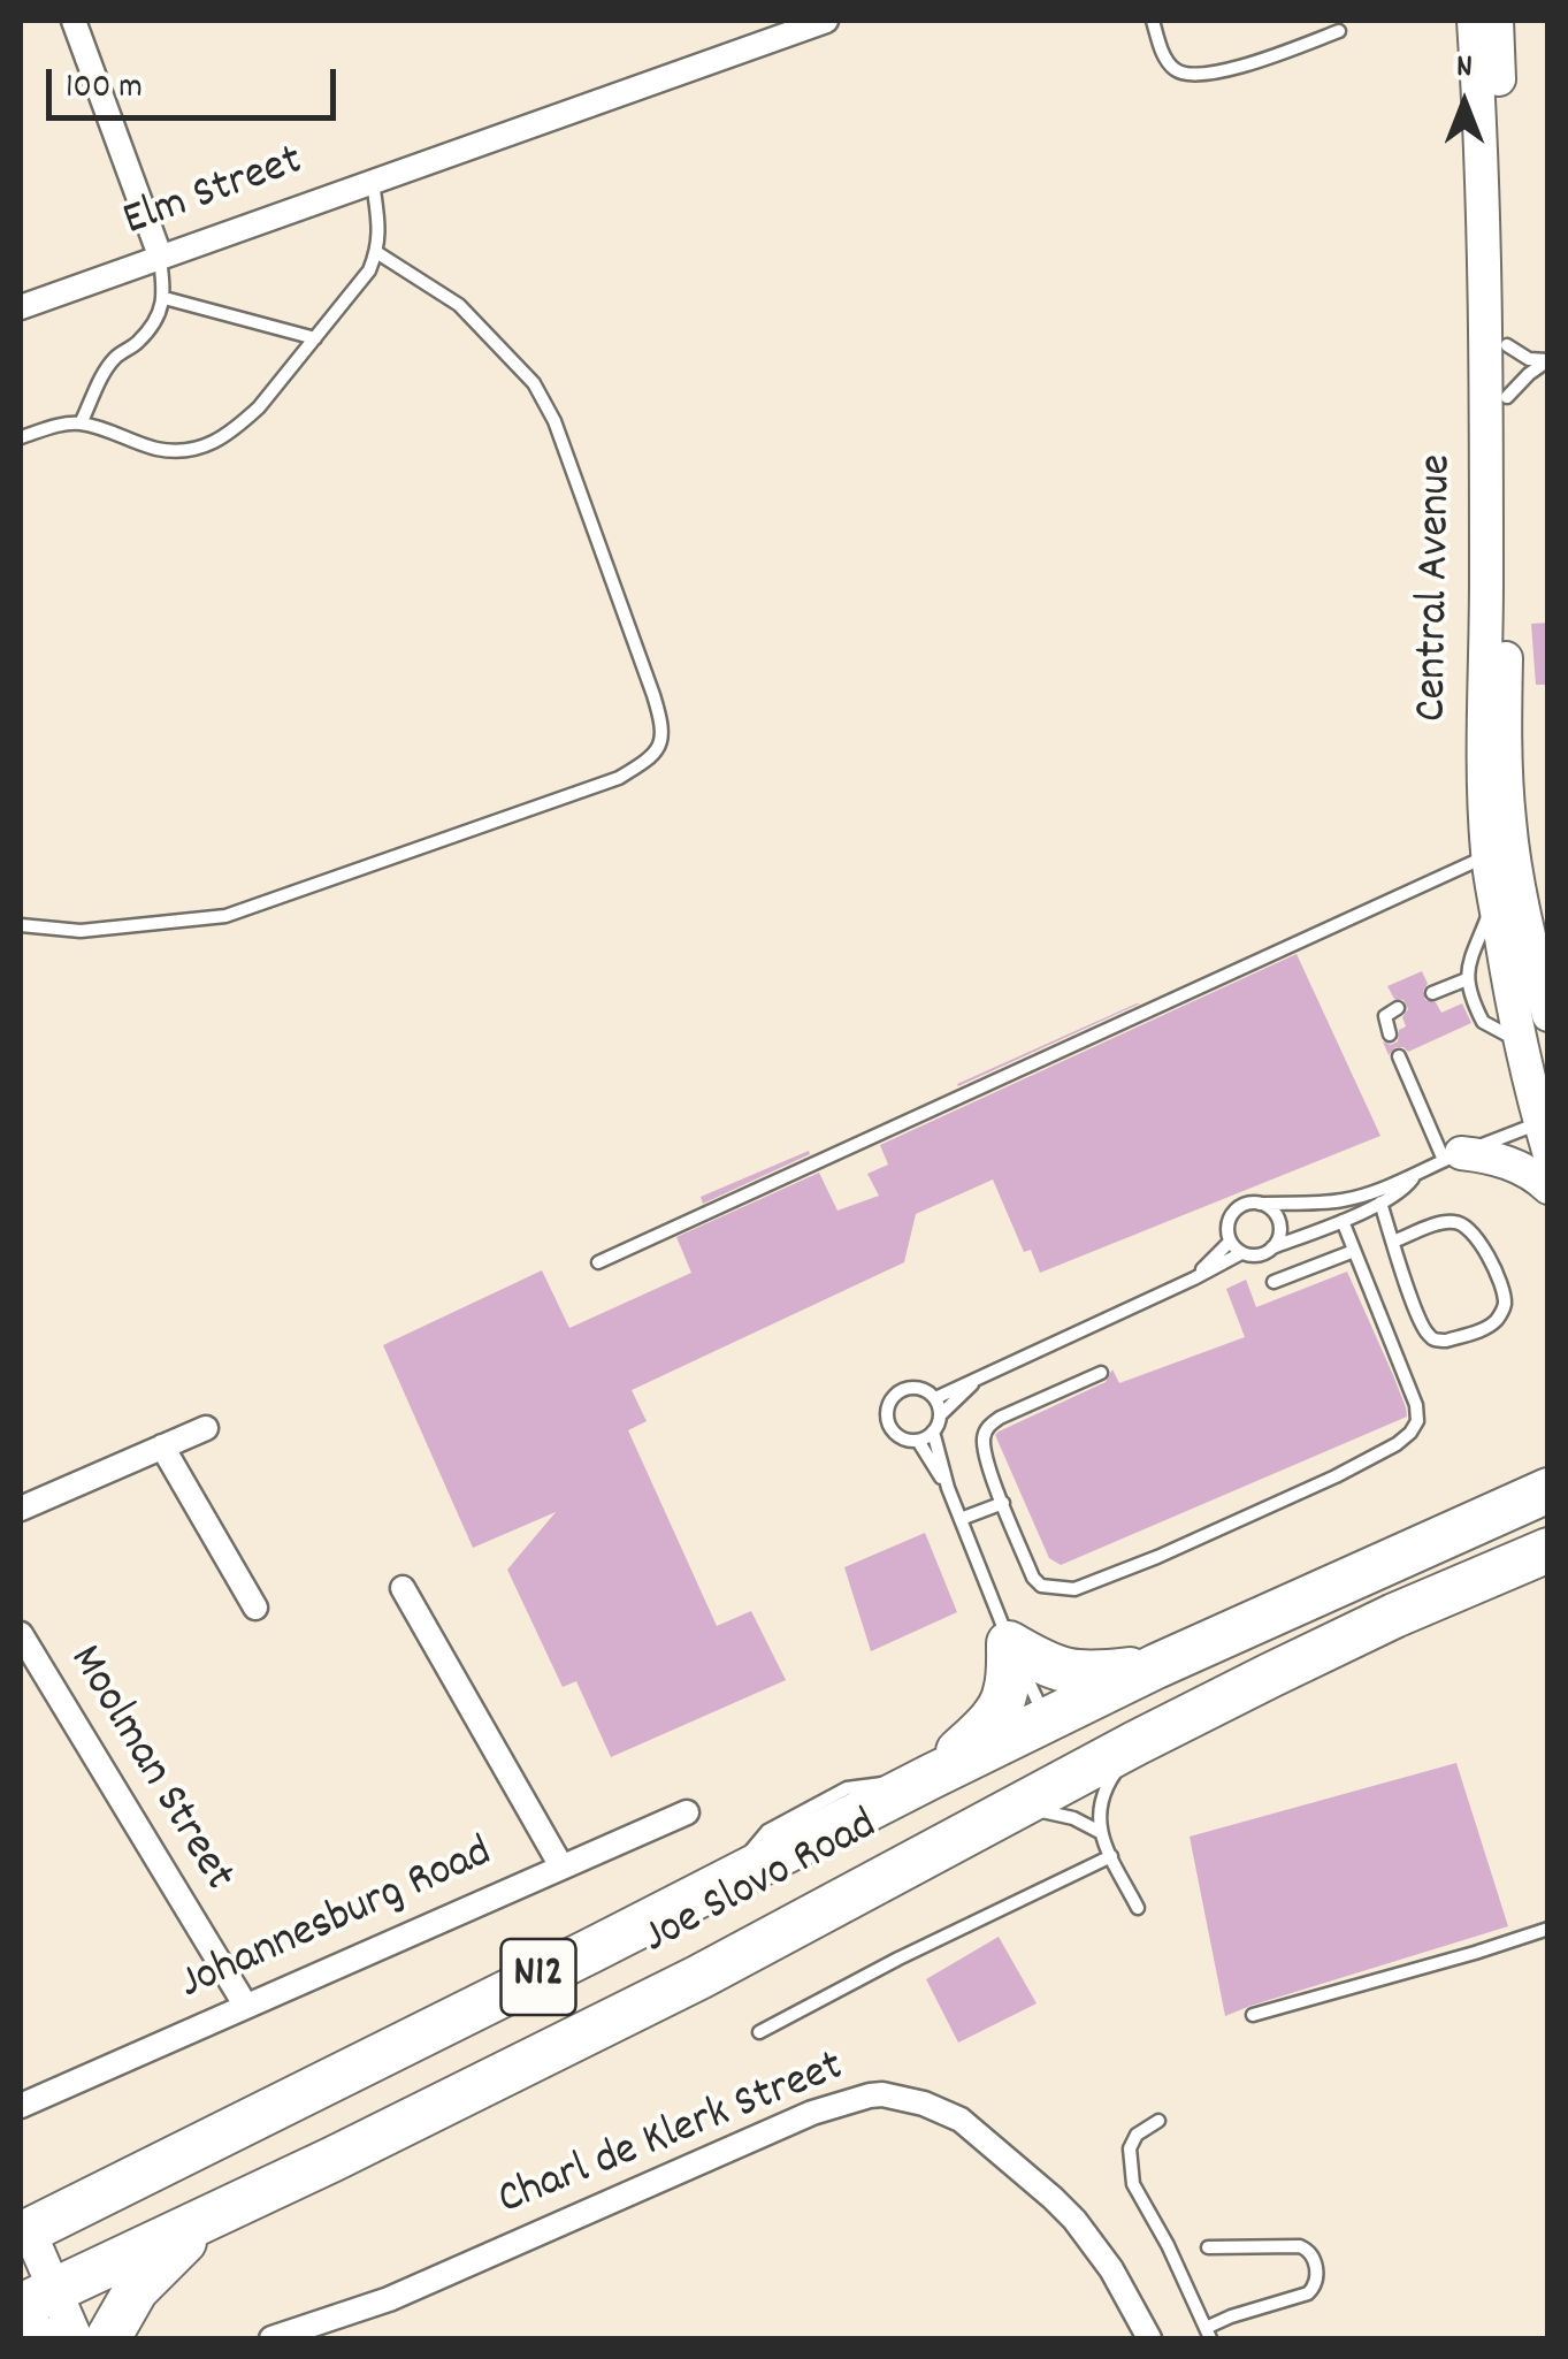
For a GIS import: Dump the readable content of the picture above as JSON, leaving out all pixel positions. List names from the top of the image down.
{
  "streets": {
    "highway": ["Joe Slovo Road", "N12"],
    "street": [
      "Elm Street",
      "Central Avenue",
      "Moolman Street",
      "Johannesburg Road",
      "Charl de Klerk Street"
    ]
  },
  "crossings": [
    ["Moolman Street", "Johannesburg Road"]
  ],
  "scale_bar": "100 m",
  "north": "top"
}
